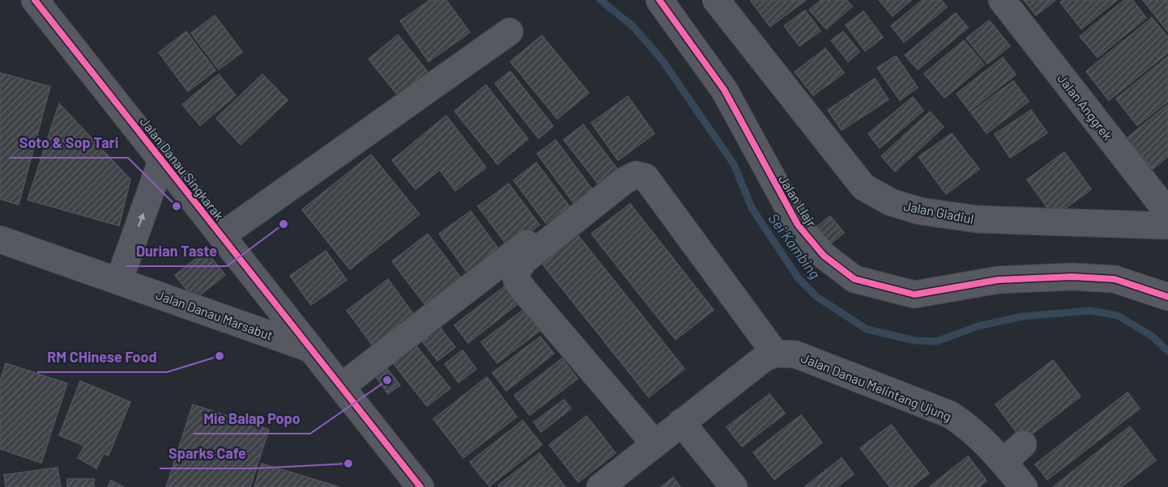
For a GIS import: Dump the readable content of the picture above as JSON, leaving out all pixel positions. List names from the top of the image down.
{
  "streets": {
    "street": [
      "Jalan Anggrek",
      "Jalan Danau Singkarak",
      "Jalan Llajr",
      "Jalan Gladiul",
      "Jalan Danau Marsabut",
      "Jalan Danau Melintang Ujung"
    ]
  },
  "crossings": [
    ["Jalan Danau Singkarak", "Jalan Danau Marsabut"]
  ],
  "water": ["Sei Kambing"],
  "places": [
    "Soto & Sop Tari",
    "Durian Taste",
    "RM CHinese Food",
    "Mie Balap Popo",
    "Sparks Cafe"
  ]
}
